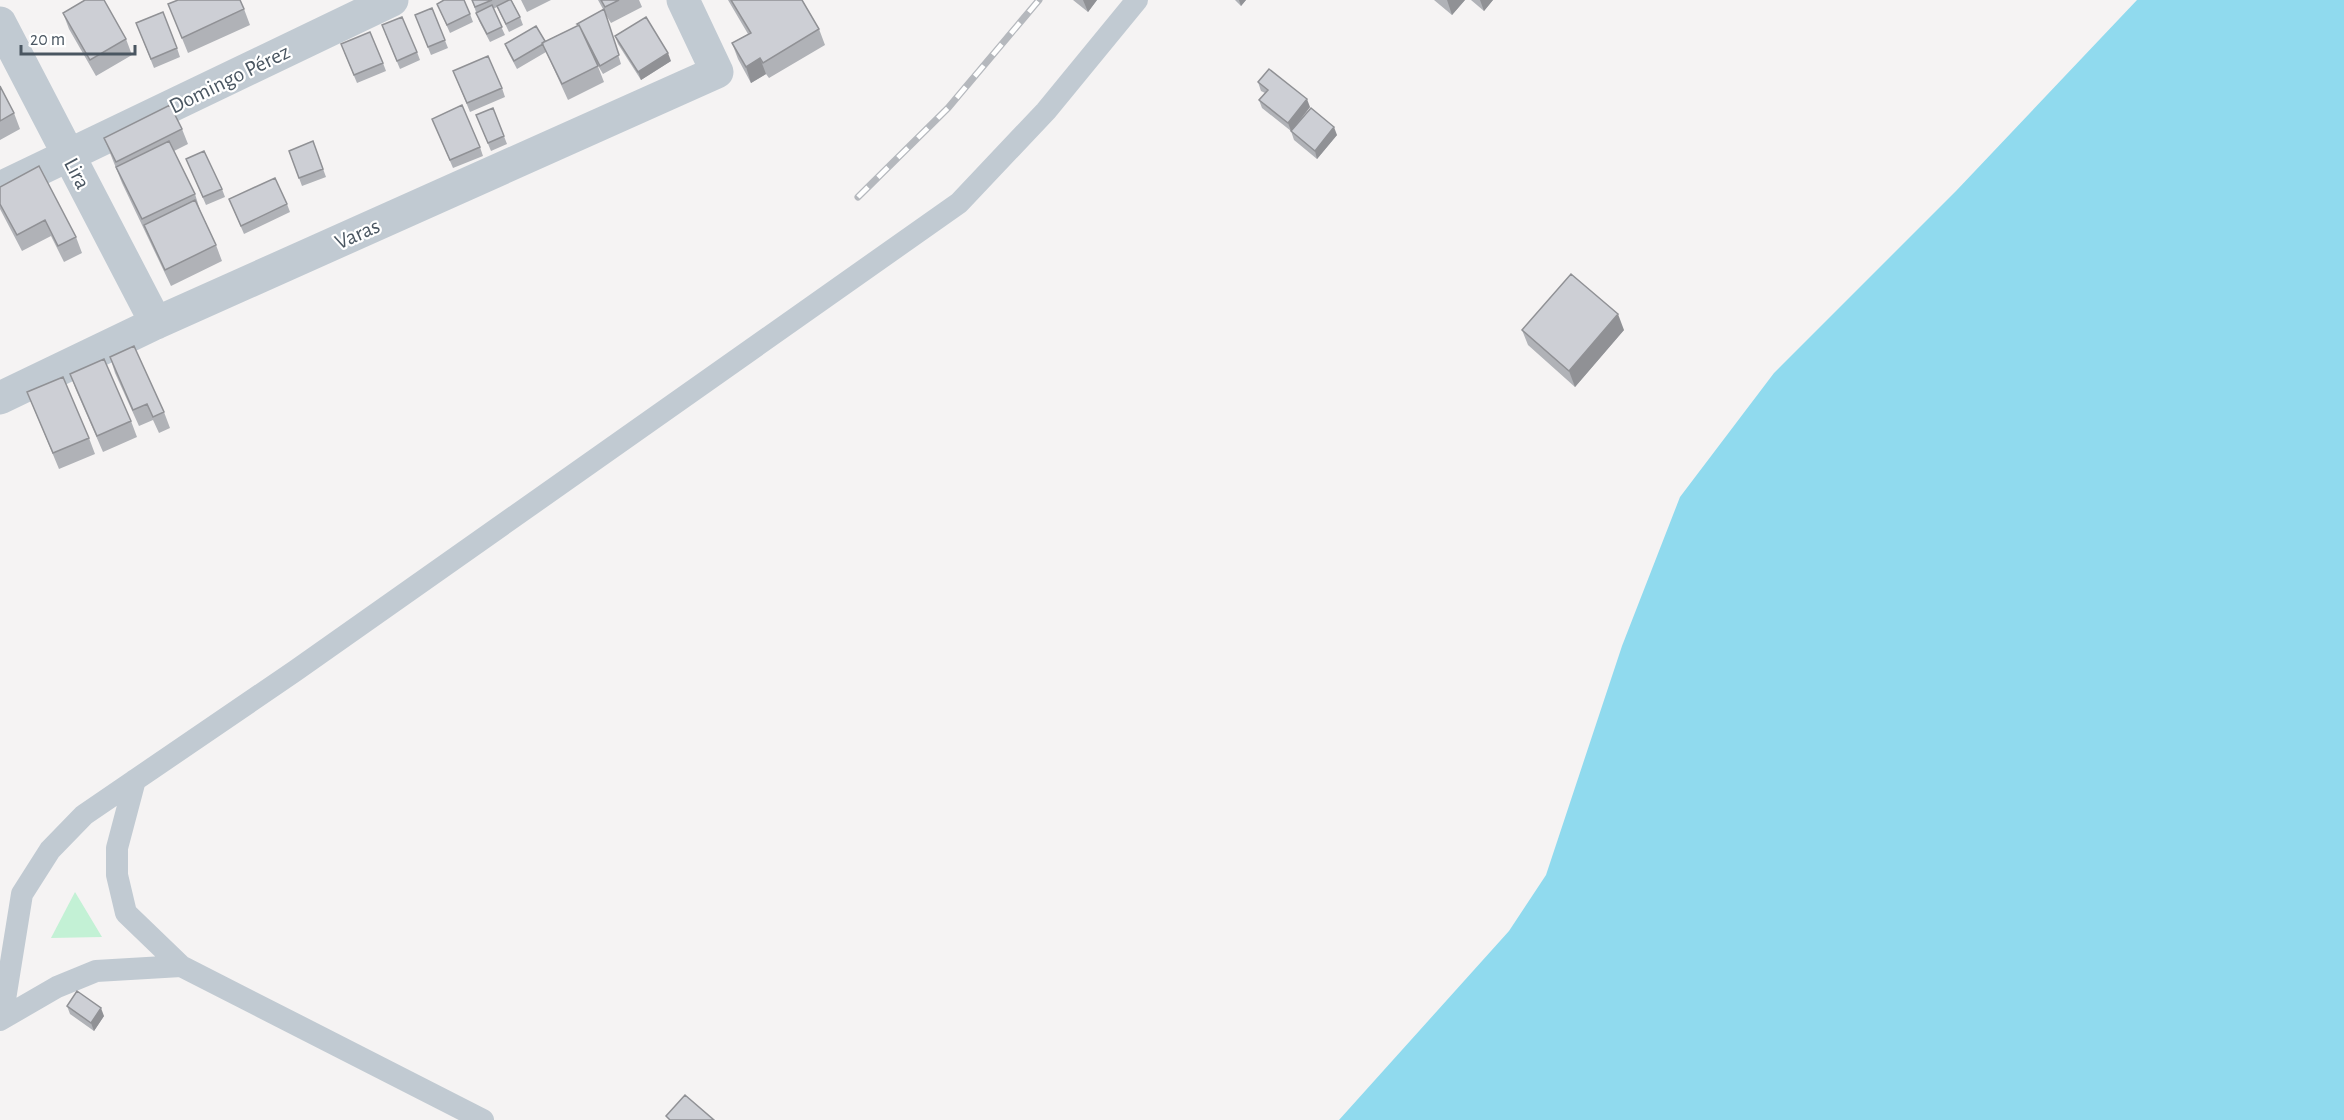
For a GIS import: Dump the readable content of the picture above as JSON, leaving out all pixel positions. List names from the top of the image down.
{
  "streets": {
    "street": ["Domingo Pérez", "Lira", "Varas"]
  },
  "crossings": [
    ["Domingo Pérez", "Lira"],
    ["Lira", "Varas"]
  ],
  "scale_bar": "20 m"
}
